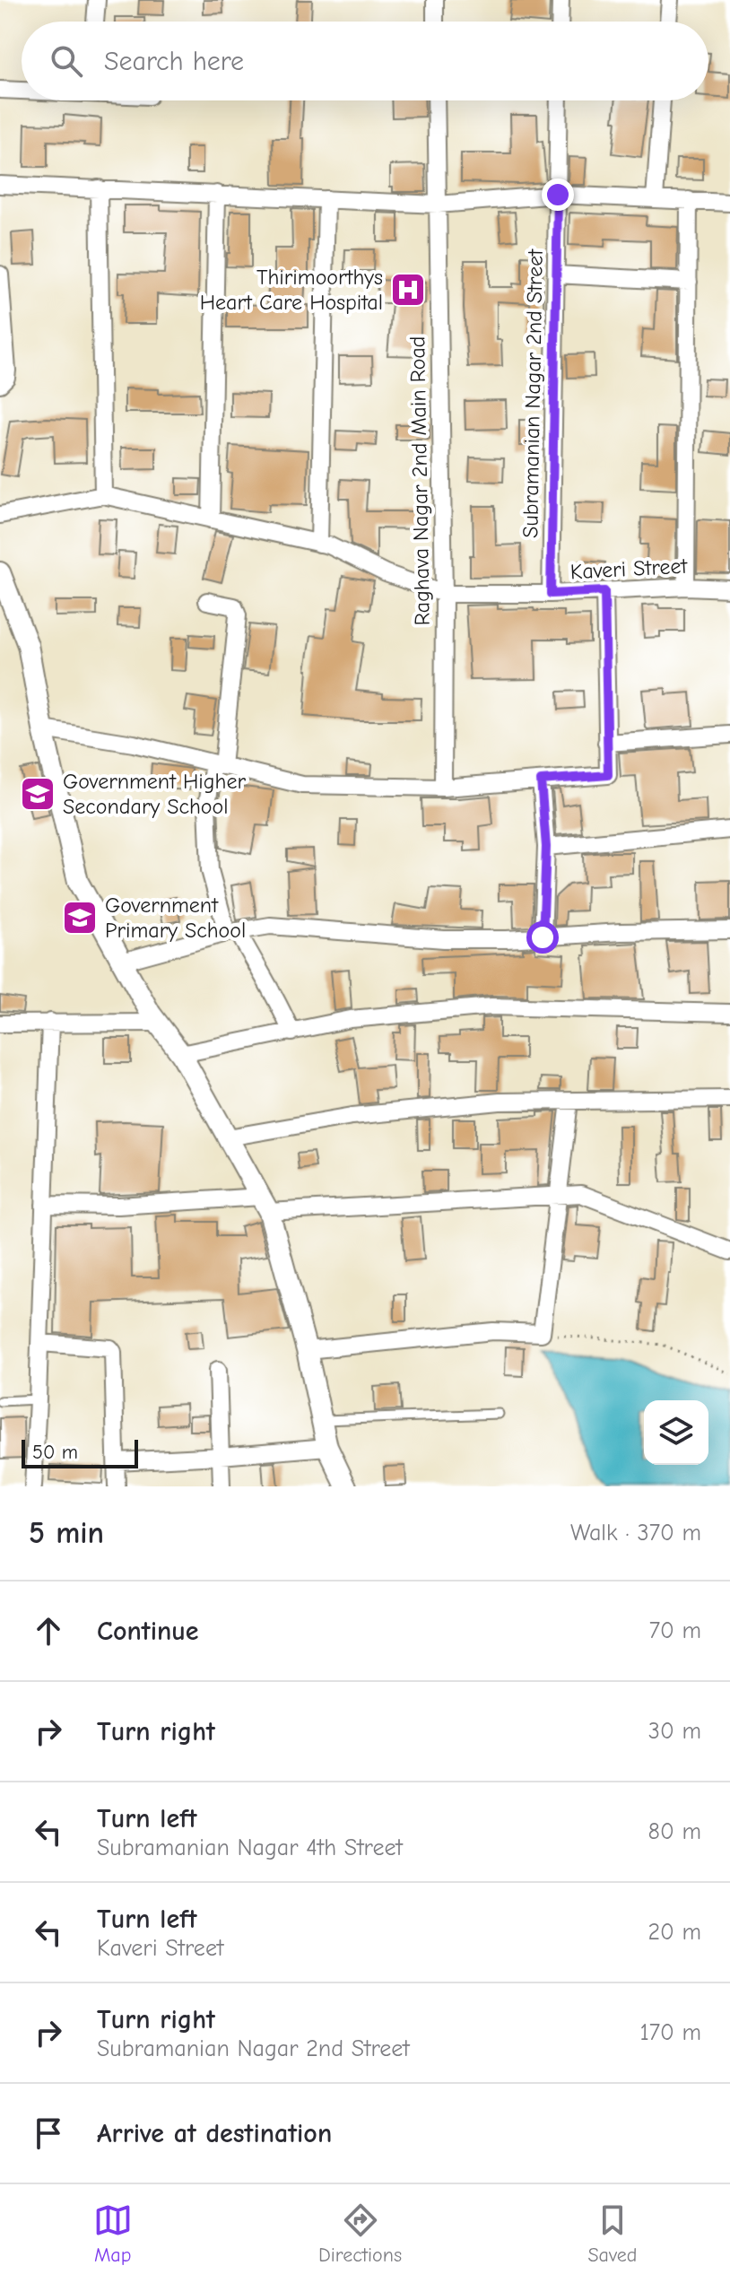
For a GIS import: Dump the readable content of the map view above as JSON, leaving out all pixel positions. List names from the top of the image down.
{
  "streets": {
    "street": ["Subramanian Nagar 2nd Street", "Raghava Nagar 2nd Main Road", "Kaveri Street"]
  },
  "crossings": [
    ["Subramanian Nagar 2nd Street", "Kaveri Street"],
    ["Raghava Nagar 2nd Main Road", "Kaveri Street"]
  ],
  "places": {
    "hospital": ["Thirimoorthys Heart Care Hospital"],
    "school or university": ["Government Higher Secondary School", "Government Primary School"]
  },
  "scale_bar": "50 m",
  "page": {
    "search": "Search here",
    "scale": "50 m",
    "heading": ["5 min", "Walk · 370 m"],
    "list": [
      ["Continue", "70 m"],
      ["Turn right", "30 m"],
      ["Turn left", "Subramanian Nagar 4th Street", "80 m"],
      ["Turn left", "Kaveri Street", "20 m"],
      ["Turn right", "Subramanian Nagar 2nd Street", "170 m"],
      "Arrive at destination"
    ],
    "nav": ["Map", "Directions", "Saved"]
  }
}
